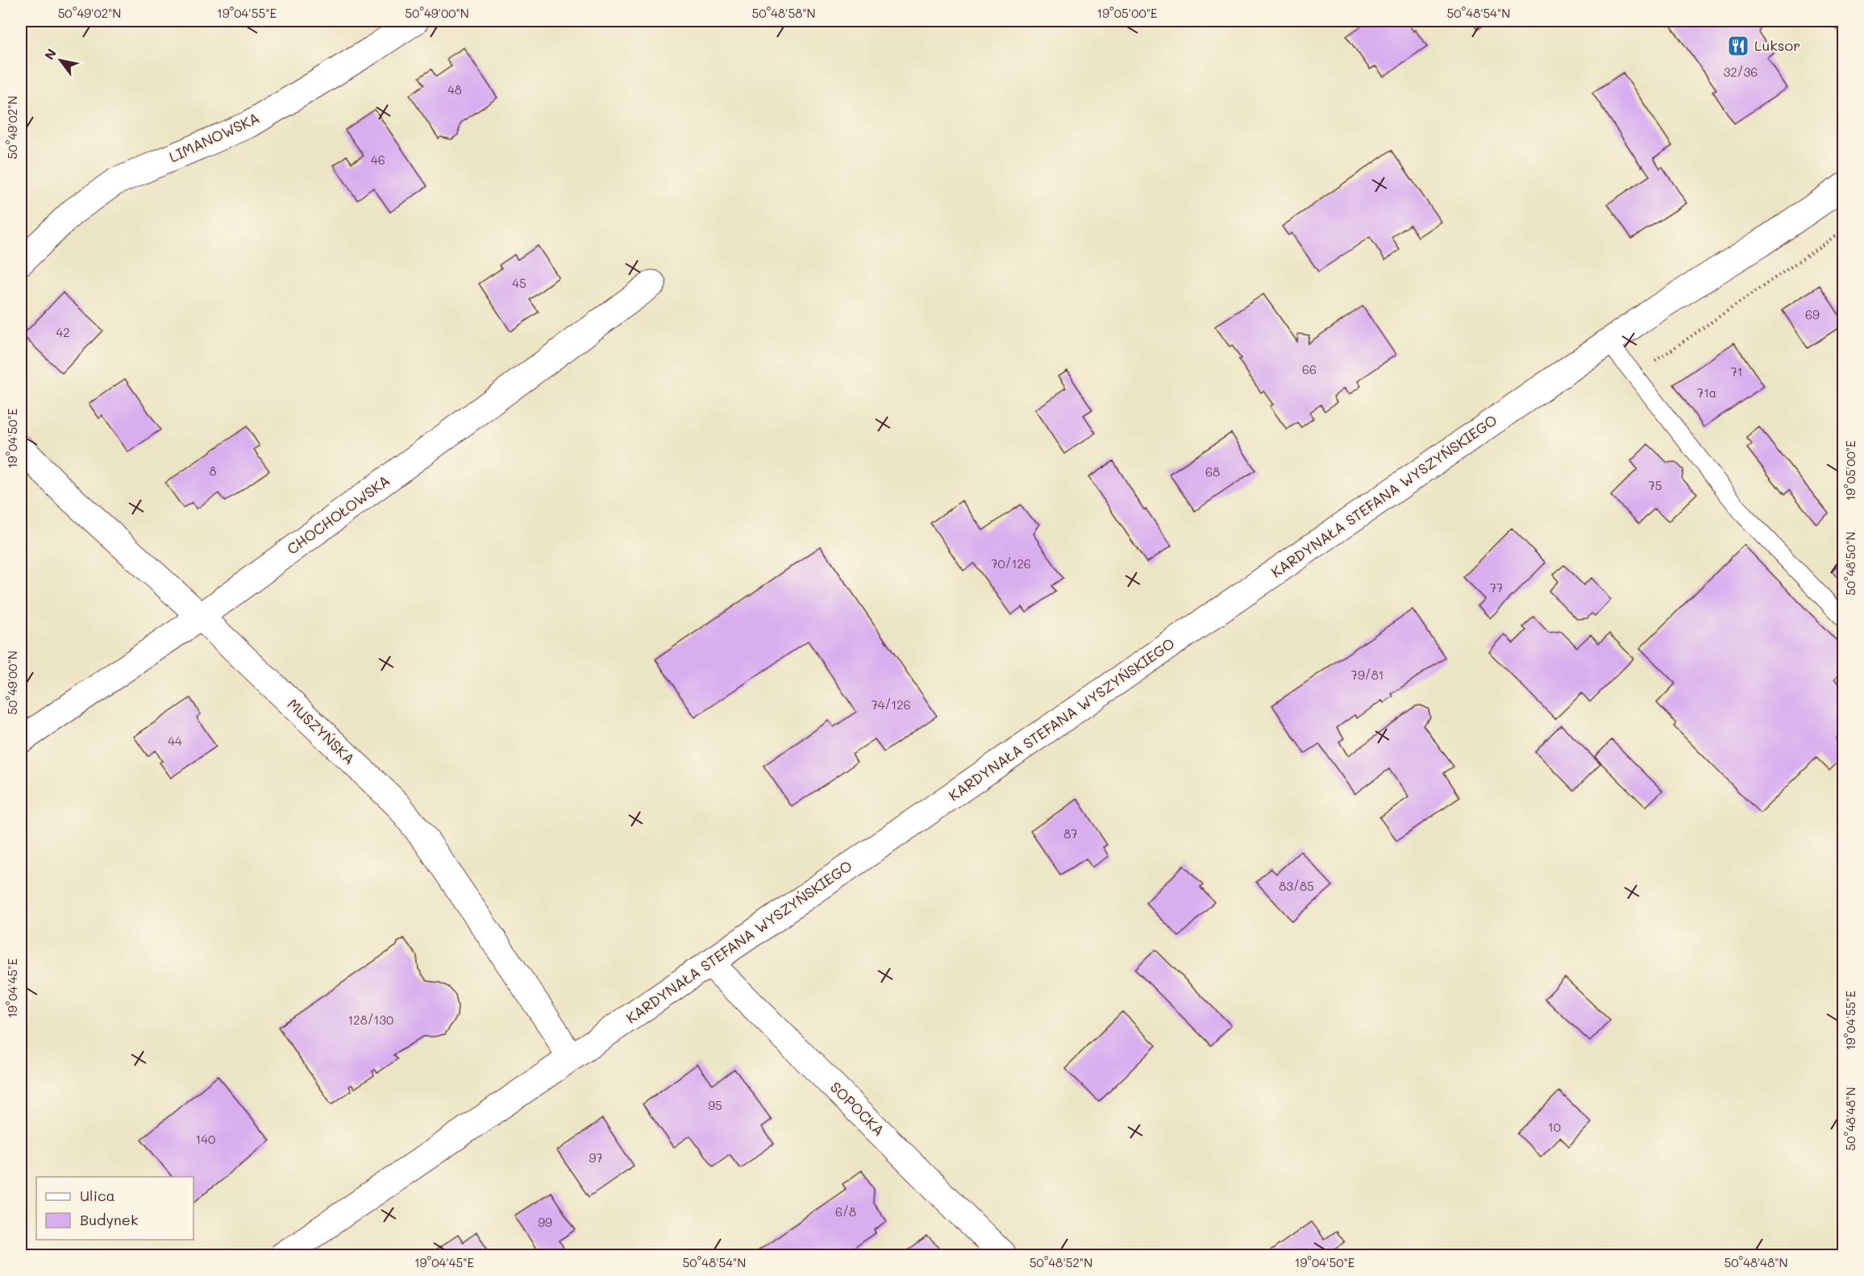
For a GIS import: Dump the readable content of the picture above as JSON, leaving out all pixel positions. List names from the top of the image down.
{
  "streets": {
    "street": [
      "LIMANOWSKA",
      "KARDYNAŁA STEFANA WYSZYŃSKIEGO",
      "CHOCHOŁOWSKA",
      "MUSZYŃSKA",
      "SOPOCKA"
    ]
  },
  "crossings": [
    ["KARDYNAŁA STEFANA WYSZYŃSKIEGO", "MUSZYŃSKA"],
    ["KARDYNAŁA STEFANA WYSZYŃSKIEGO", "SOPOCKA"],
    ["CHOCHOŁOWSKA", "MUSZYŃSKA"]
  ],
  "places": {
    "restaurant": ["Luksor"]
  },
  "house_numbers": [
    "32/36",
    "48",
    "46",
    "45",
    "69",
    "42",
    "66",
    "71",
    "71a",
    "8",
    "68",
    "75",
    "70/126",
    "77",
    "79/81",
    "74/126",
    "44",
    "87",
    "83/85",
    "128/130",
    "95",
    "10",
    "140",
    "97",
    "6/8",
    "99"
  ],
  "legend": ["Ulica", "Budynek"],
  "north": "top left",
  "coordinates": [
    "50°49'02\"N",
    "19°04'55\"E",
    "50°49'00\"N",
    "50°48'58\"N",
    "19°05'00\"E",
    "50°48'54\"N",
    "19°04'50\"E",
    "50°48'50\"N",
    "19°04'45\"E",
    "50°48'48\"N",
    "50°48'52\"N"
  ]
}
